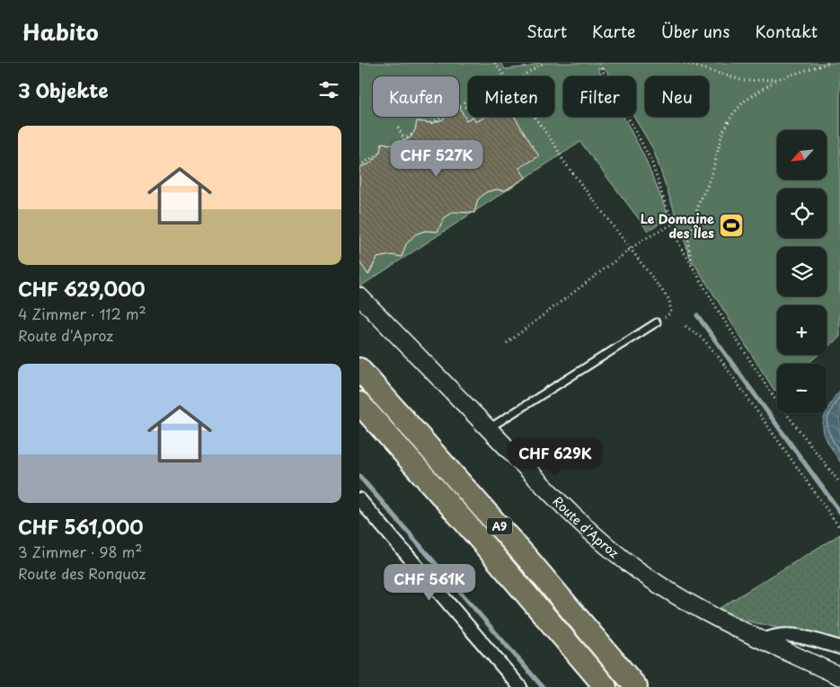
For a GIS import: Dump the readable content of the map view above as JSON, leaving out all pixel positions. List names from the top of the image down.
{
  "streets": {
    "highway": ["A9"],
    "street": ["Route d'Aproz"]
  },
  "places": {
    "sports": ["Le Domaine des Îles"]
  },
  "north": "bottom left",
  "page": {
    "header": "Habito",
    "nav": [
      "Start",
      "Karte",
      "Über uns",
      "Kontakt"
    ],
    "heading": "3 Objekte",
    "chip": [
      "Kaufen",
      "Mieten",
      "Filter",
      "Neu"
    ],
    "list": [
      {
        "name": "CHF 629,000",
        "note": "4 Zimmer · 112 m² · Route d'Aproz"
      },
      {
        "name": "CHF 561,000",
        "note": "3 Zimmer · 98 m² · Route des Ronquoz"
      }
    ],
    "map_buttons": ["+", "−"],
    "price": ["CHF 527K", "CHF 629K", "CHF 561K"]
  }
}
